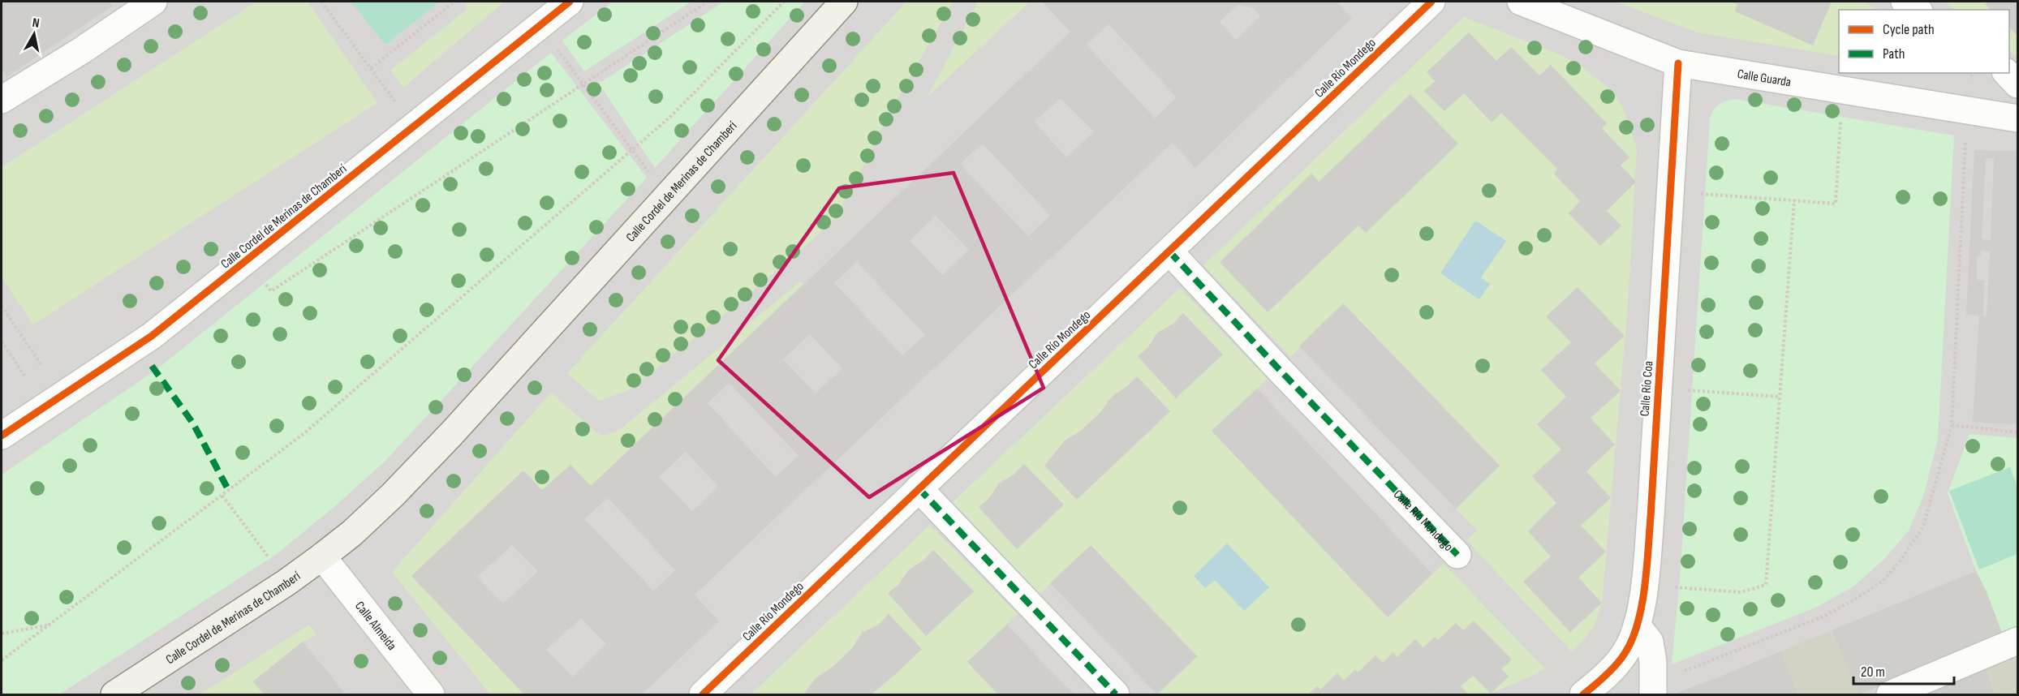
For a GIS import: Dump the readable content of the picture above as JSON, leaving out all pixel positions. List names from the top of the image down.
{
  "streets": {
    "main road": ["Calle Cordel de Merinas de Chamberí"],
    "street": [
      "Calle Río Mondego",
      "Calle Guarda",
      "Calle Río Coa",
      "Calle Almeida"
    ]
  },
  "crossings": [
    ["Calle Guarda", "Calle Río Coa"],
    ["Calle Cordel de Merinas de Chamberí", "Calle Almeida"]
  ],
  "legend": ["Cycle path", "Path"],
  "scale_bar": "20 m",
  "north": "top"
}
